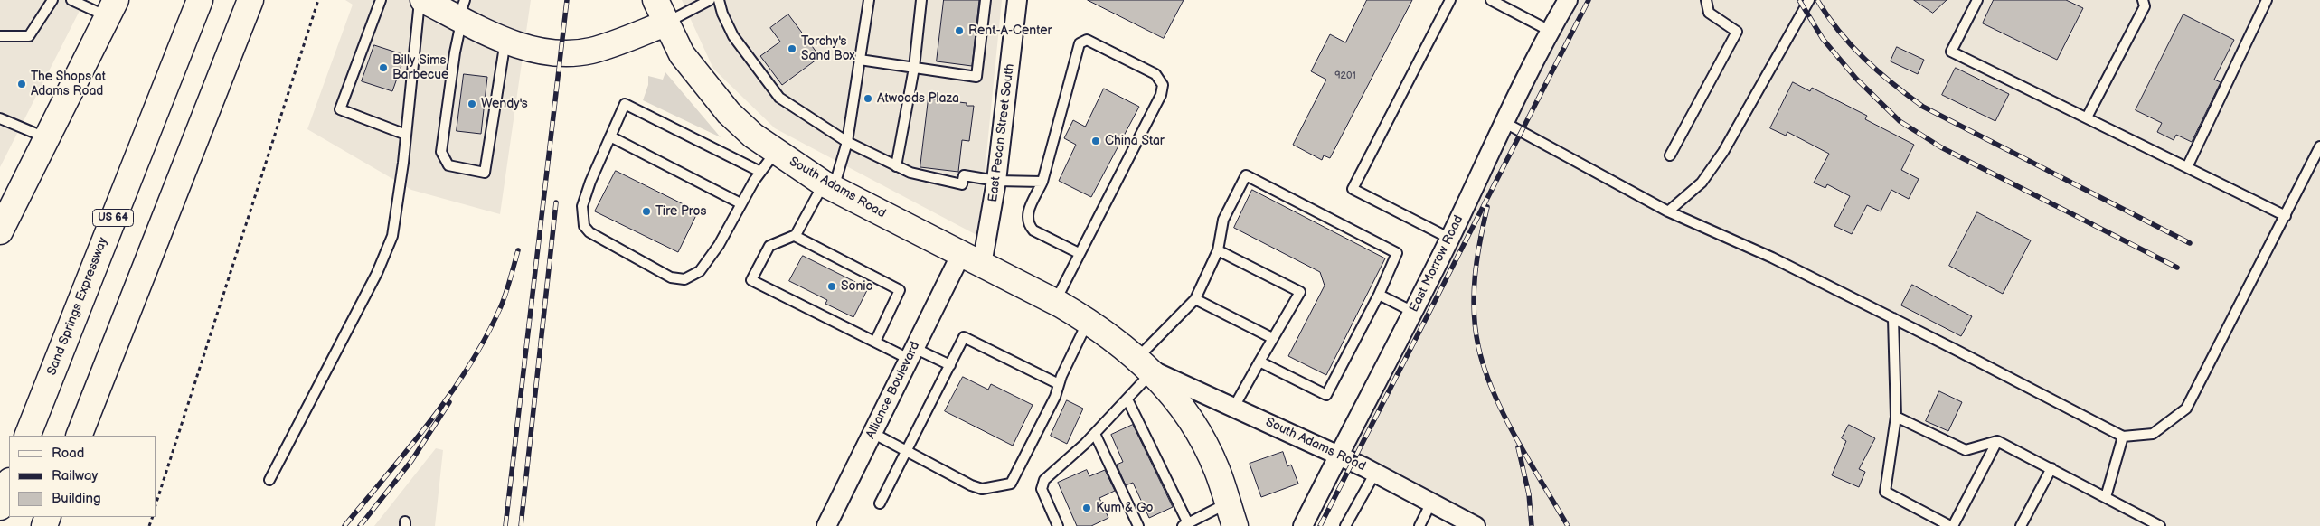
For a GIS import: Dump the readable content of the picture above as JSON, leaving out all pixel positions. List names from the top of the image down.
{
  "streets": {
    "main road": ["South Adams Road", "US 64", "Sand Springs Expressway"],
    "street": ["East Pecan Street South", "East Morrow Road", "Alliance Boulevard"]
  },
  "crossings": [
    ["East Pecan Street South", "South Adams Road"],
    ["East Pecan Street South", "Alliance Boulevard"],
    ["South Adams Road", "East Morrow Road"],
    ["South Adams Road", "Alliance Boulevard"]
  ],
  "places": [
    "Rent-A-Center",
    "Torchy's Sand Box",
    "Billy Sims Barbecue",
    "The Shops at Adams Road",
    "Atwoods Plaza",
    "Wendy's",
    "China Star",
    "Tire Pros",
    "Sonic",
    "Kum & Go"
  ],
  "house_numbers": ["9201"],
  "legend": ["Road", "Railway", "Building"]
}
